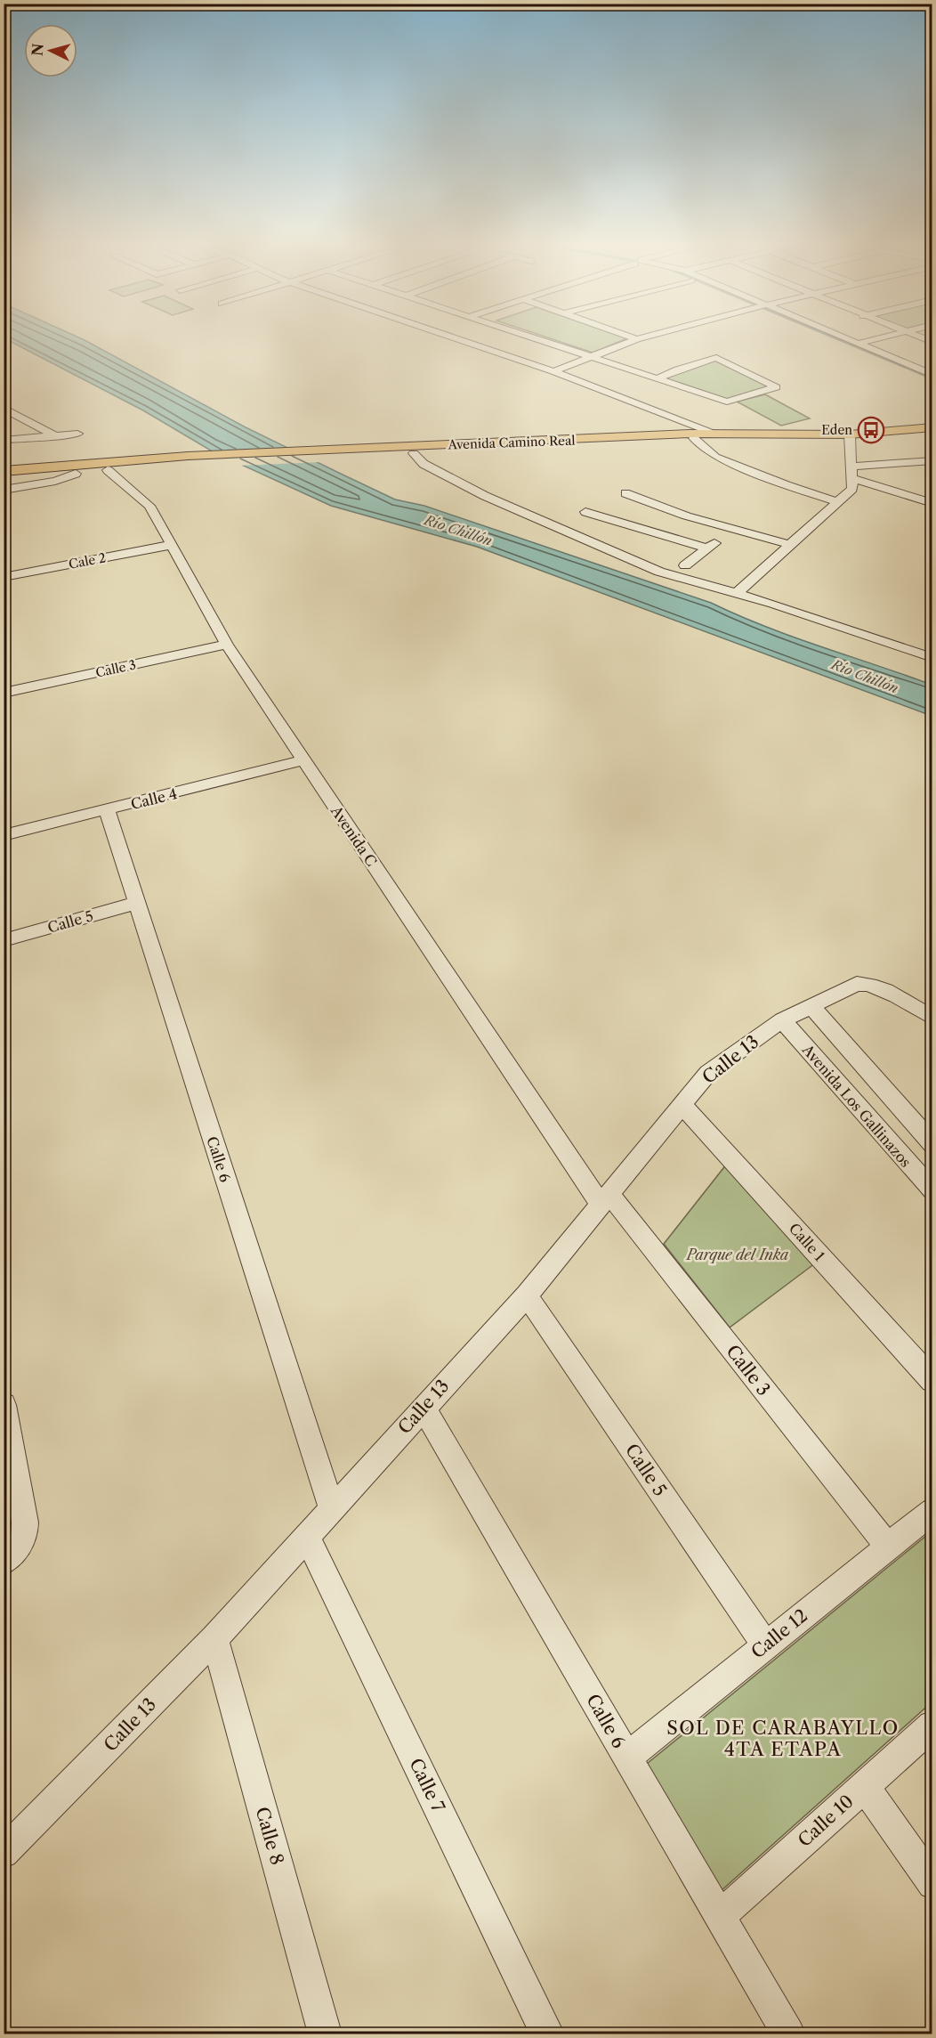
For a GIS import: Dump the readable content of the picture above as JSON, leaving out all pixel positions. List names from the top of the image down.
{
  "streets": {
    "main road": ["Avenida Camino Real"],
    "street": [
      "Cale 2",
      "Calle 3",
      "Calle 4",
      "Avenida C",
      "Calle 5",
      "Calle 13",
      "Avenida Los Gallinazos",
      "Calle 6",
      "Calle 1",
      "Calle 12",
      "Calle 7",
      "Calle 10",
      "Calle 8"
    ]
  },
  "crossings": [
    ["Cale 2", "Avenida C"],
    ["Calle 3", "Avenida C"],
    ["Calle 3", "Calle 13"],
    ["Calle 3", "Calle 12"],
    ["Calle 4", "Avenida C"],
    ["Calle 4", "Calle 6"],
    ["Avenida C", "Calle 13"],
    ["Calle 5", "Calle 13"],
    ["Calle 5", "Calle 6"],
    ["Calle 5", "Calle 12"],
    ["Calle 13", "Avenida Los Gallinazos"],
    ["Calle 13", "Calle 6"],
    ["Calle 13", "Calle 1"],
    ["Calle 13", "Calle 7"],
    ["Calle 13", "Calle 8"],
    ["Calle 6", "Calle 12"],
    ["Calle 6", "Calle 10"]
  ],
  "districts": ["SOL DE CARABAYLLO 4TA ETAPA"],
  "water": ["Río Chillón"],
  "parks": ["Parque del Inka"],
  "places": {
    "bus stop": ["Eden"]
  },
  "north": "left"
}
